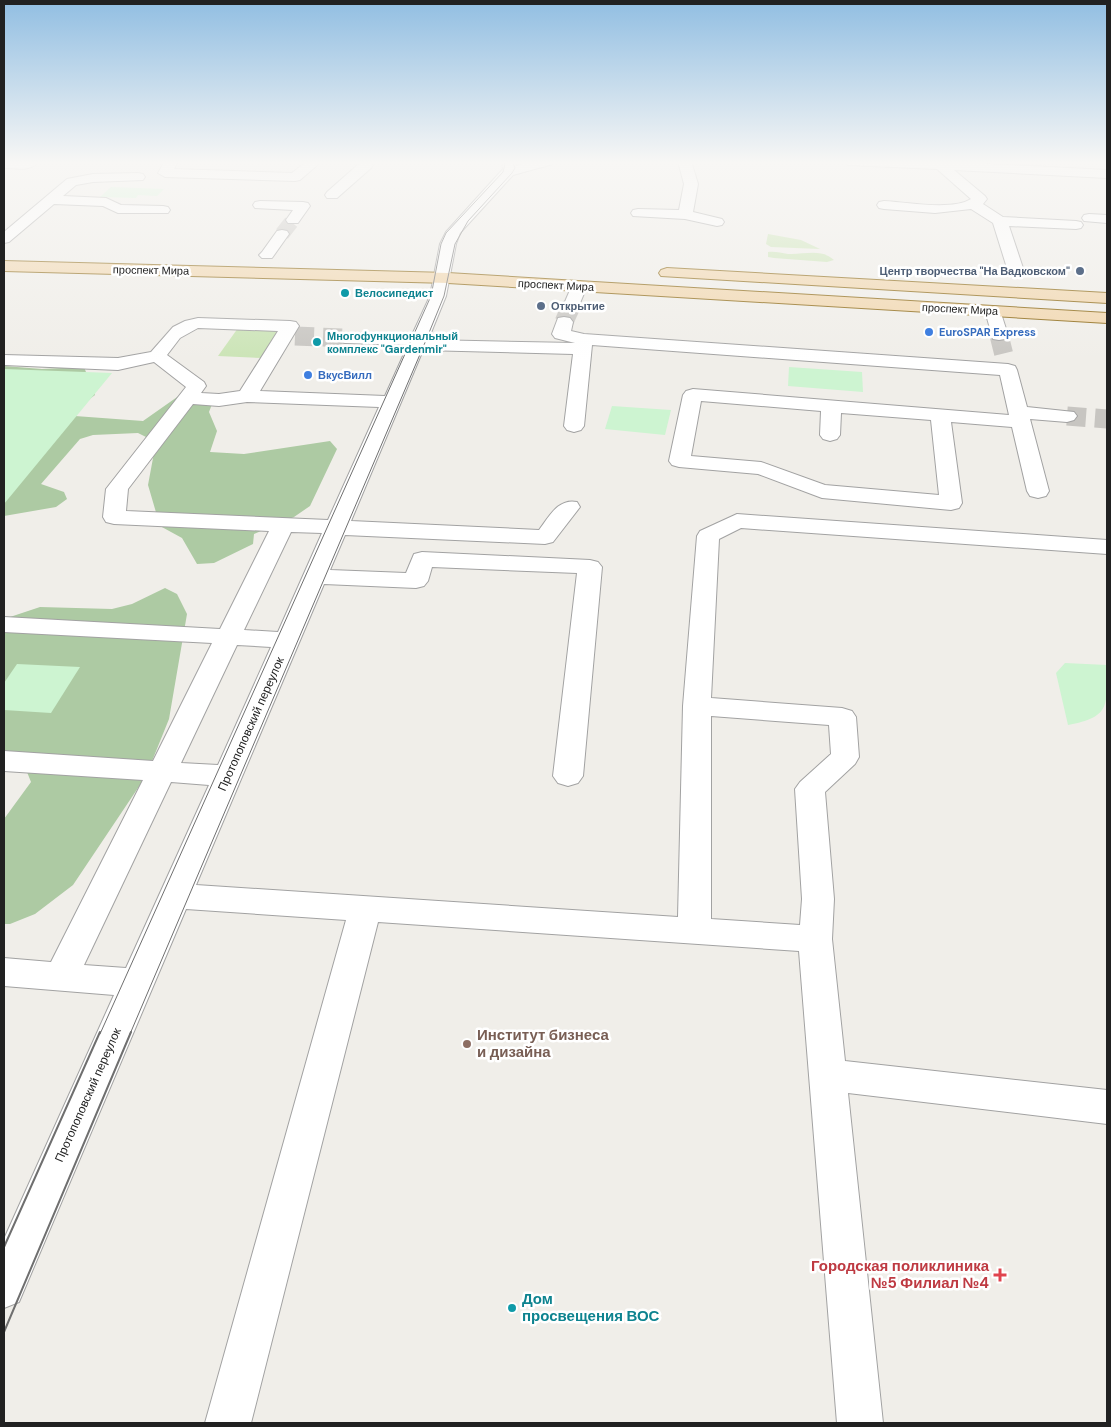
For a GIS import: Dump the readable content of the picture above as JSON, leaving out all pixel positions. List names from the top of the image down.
{
  "streets": {
    "main road": ["проспект Мира"],
    "street": ["Протопоповский переулок"]
  },
  "crossings": [
    ["проспект Мира", "Протопоповский переулок"]
  ],
  "places": {
    "other": [
      "Центр творчества \"На Вадковском\"",
      "Велосипедист",
      "Открытие",
      "EuroSPAR Express",
      "Многофункциональный комплекс \"Gardenmir\"",
      "ВкусВилл",
      "Институт бизнеса и дизайна",
      "Дом просвещения ВОС"
    ],
    "health": ["Городская поликлиника №5 Филиал №4"]
  }
}
